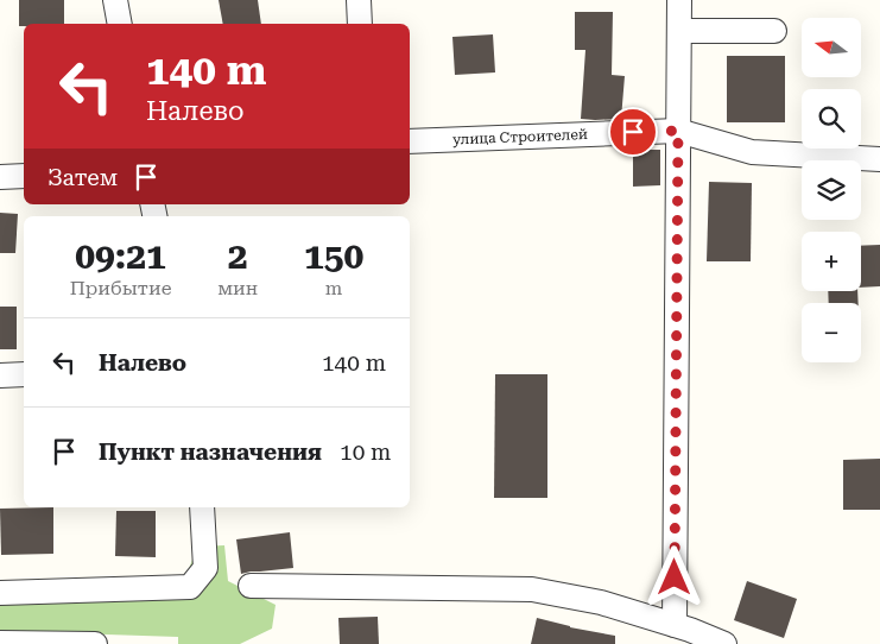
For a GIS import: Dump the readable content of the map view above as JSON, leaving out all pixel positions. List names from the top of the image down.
{
  "streets": {
    "street": ["улица Строителей"]
  },
  "north": "left",
  "page": {
    "map_buttons": ["+", "−"],
    "turn": ["140 m", "Налево"],
    "then": "Затем",
    "eta": [
      "09:21",
      "Прибытие",
      "2",
      "мин",
      "150",
      "m"
    ],
    "list": [
      {
        "name": "Налево",
        "value": "140 m"
      },
      {
        "name": "Пункт назначения",
        "value": "10 m"
      }
    ]
  }
}
